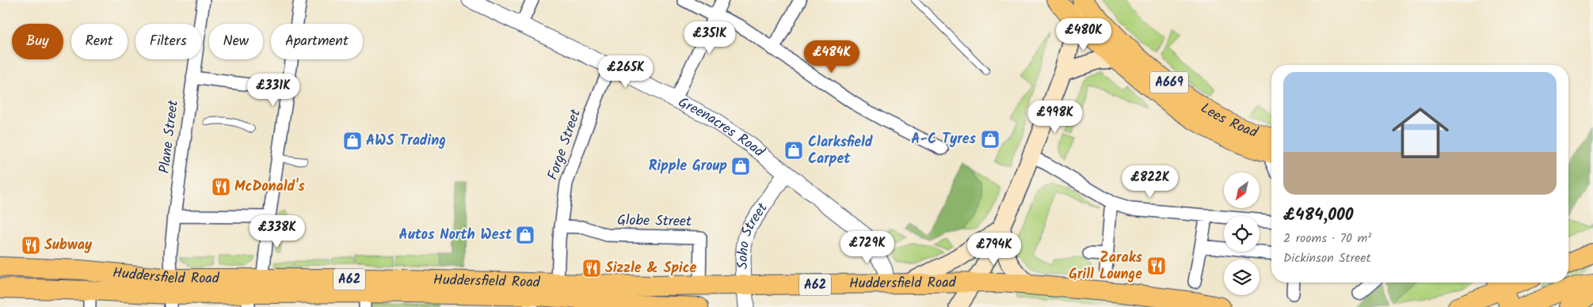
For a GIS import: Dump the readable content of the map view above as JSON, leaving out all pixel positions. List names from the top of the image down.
{
  "streets": {
    "main road": [
      "A669",
      "Lees Road",
      "Huddersfield Road",
      "A62"
    ],
    "street": [
      "Greenacres Road",
      "Plane Street",
      "Forge Street",
      "Globe Street",
      "Soho Street"
    ]
  },
  "crossings": [
    ["Greenacres Road", "Forge Street"],
    ["Greenacres Road", "Soho Street"],
    ["Greenacres Road", "Huddersfield Road"],
    ["Plane Street", "Huddersfield Road"],
    ["Forge Street", "Globe Street"],
    ["Forge Street", "Huddersfield Road"],
    ["Globe Street", "Huddersfield Road"],
    ["Soho Street", "Huddersfield Road"],
    ["Huddersfield Road", "A62"]
  ],
  "places": {
    "shop": [
      "A-C Tyres",
      "AWS Trading",
      "Clarksfield Carpet",
      "Ripple Group",
      "Autos North West"
    ],
    "restaurant": [
      "McDonald's",
      "Subway",
      "Zaraks Grill Lounge",
      "Sizzle & Spice"
    ]
  },
  "north": "bottom left",
  "page": {
    "price": [
      "£480K",
      "£351K",
      "£484K",
      "£265K",
      "£331K",
      "£998K",
      "£822K",
      "£338K",
      "£729K",
      "£794K"
    ],
    "chip": [
      "Buy",
      "Rent",
      "Filters",
      "New",
      "Apartment"
    ],
    "list": [
      {
        "name": "£484,000",
        "note": "2 rooms · 70 m² · Dickinson Street"
      }
    ]
  }
}
